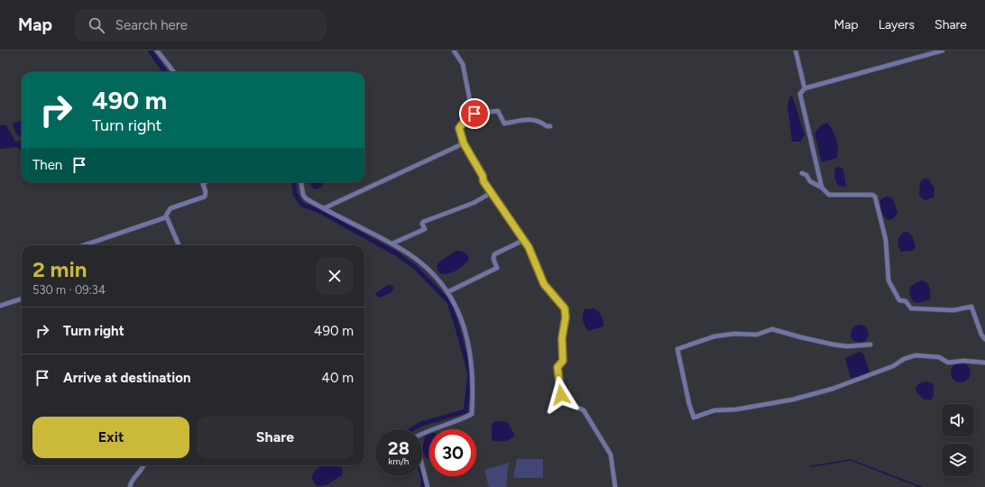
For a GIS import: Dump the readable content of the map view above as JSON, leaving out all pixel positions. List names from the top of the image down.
{
  "page": {
    "header": "Map",
    "search": "Search here",
    "nav": ["Map", "Layers", "Share"],
    "turn": ["490 m", "Turn right"],
    "then": "Then",
    "heading": ["2 min", "530 m · 09:34"],
    "list": [
      {
        "name": "Turn right",
        "value": "490 m"
      },
      {
        "name": "Arrive at destination",
        "value": "40 m"
      }
    ],
    "buttons": ["Exit", "Share"],
    "speed": "28 km/h",
    "limit": "30"
  }
}
